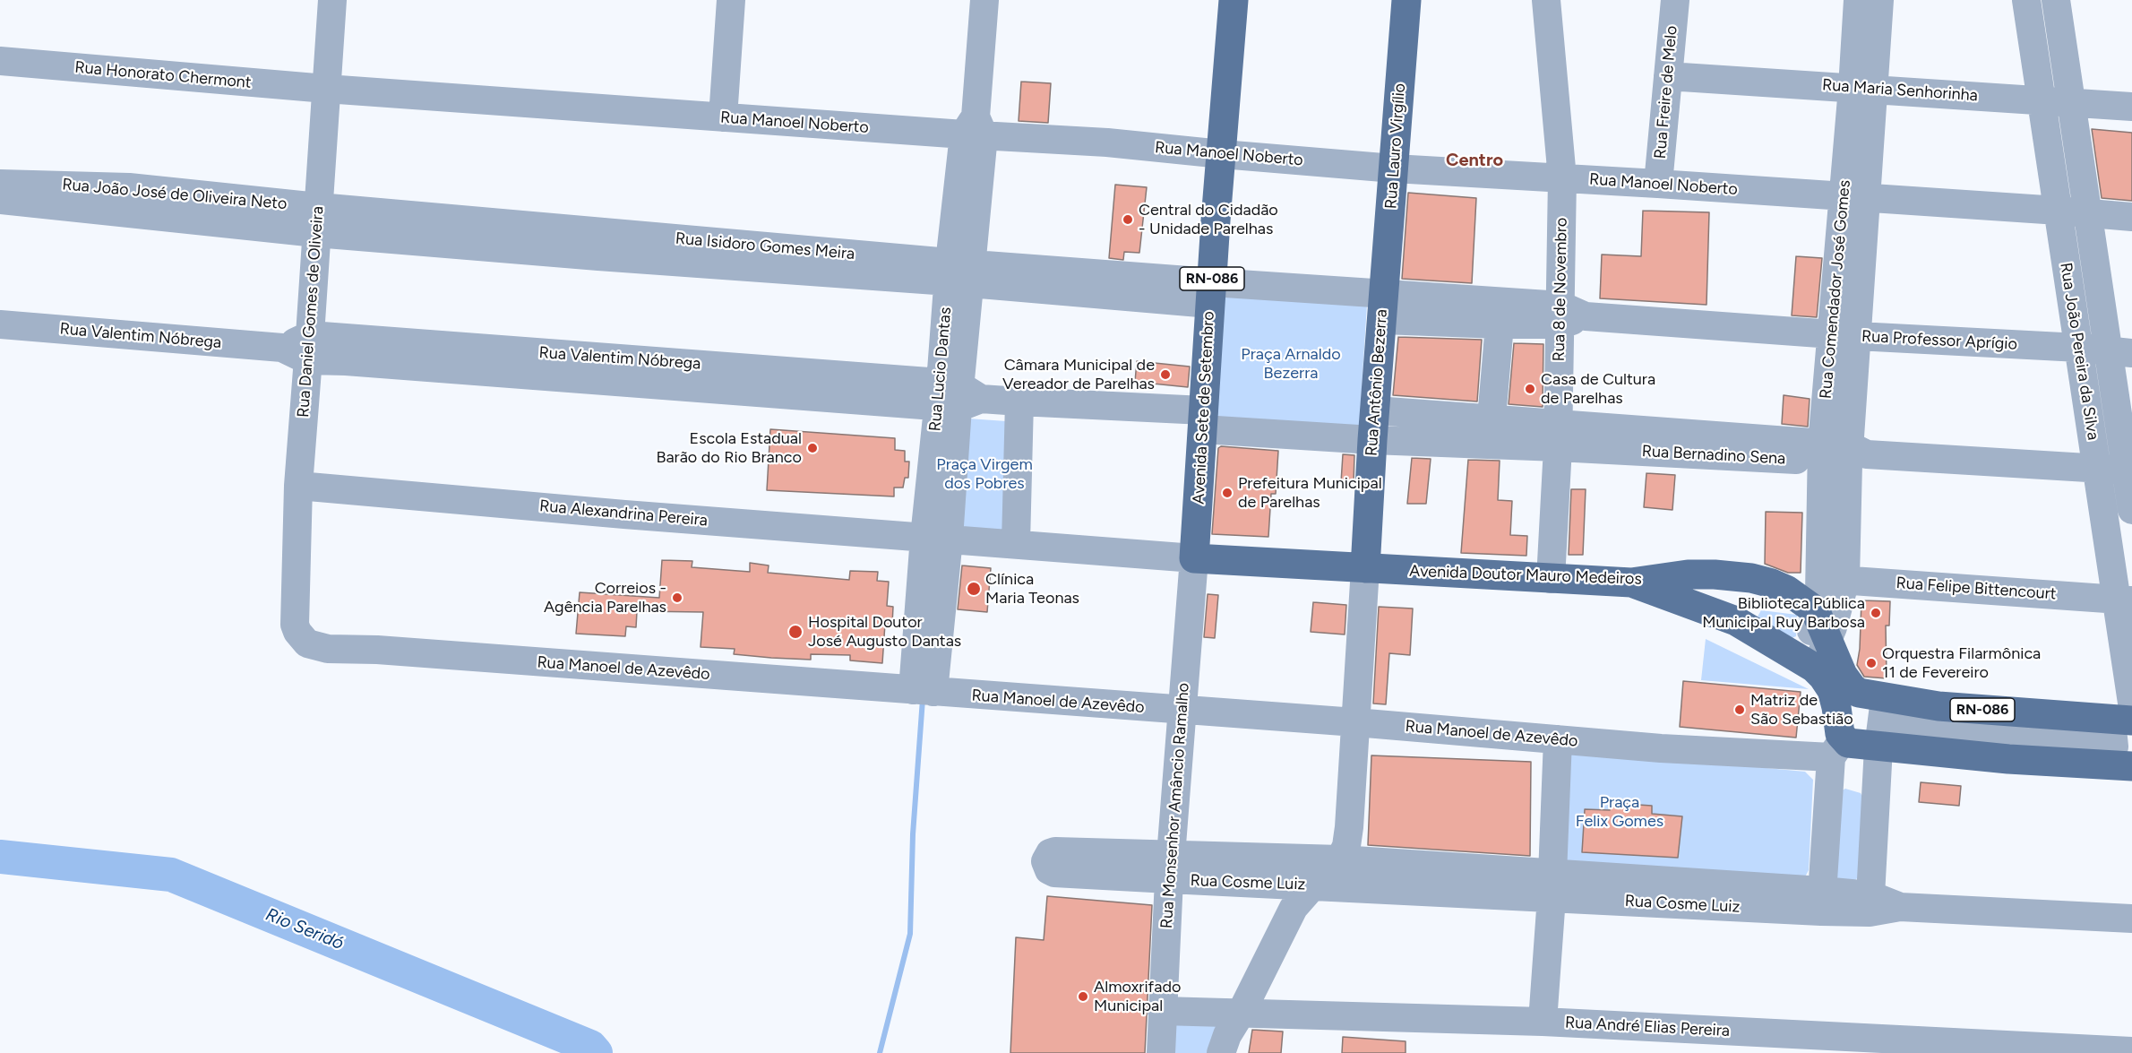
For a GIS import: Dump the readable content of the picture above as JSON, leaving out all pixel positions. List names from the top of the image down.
{
  "streets": {
    "main road": [
      "Rua Lauro Virgílio",
      "RN-086",
      "Rua Antônio Bezerra",
      "Avenida Sete de Setembro",
      "Avenida Doutor Mauro Medeiros"
    ],
    "street": [
      "Rua Honorato Chermont",
      "Rua Maria Senhorinha",
      "Rua Freire de Melo",
      "Rua Manoel Noberto",
      "Rua João José de Oliveira Neto",
      "Rua Isidoro Gomes Meira",
      "Rua 8 de Novembro",
      "Rua Comendador José Gomes",
      "Rua Daniel Gomes de Oliveira",
      "Rua Valentim Nóbrega",
      "Rua Professor Aprígio",
      "Rua João Pereira da Silva",
      "Rua Lucio Dantas",
      "Rua Bernadino Sena",
      "Rua Alexandrina Pereira",
      "Rua Felipe Bittencourt",
      "Rua Manoel de Azevêdo",
      "Rua Monsenhor Amâncio Ramalho",
      "Rua Cosme Luiz",
      "Rua André Elias Pereira"
    ]
  },
  "crossings": [
    ["Rua Honorato Chermont", "Rua Manoel Noberto"],
    ["Rua Honorato Chermont", "Rua Daniel Gomes de Oliveira"],
    ["Rua Maria Senhorinha", "Rua Freire de Melo"],
    ["Rua Maria Senhorinha", "Rua Comendador José Gomes"],
    ["Rua Maria Senhorinha", "Rua João Pereira da Silva"],
    ["Rua Freire de Melo", "Rua Manoel Noberto"],
    ["Rua Manoel Noberto", "Rua Lauro Virgílio"],
    ["Rua Manoel Noberto", "Rua 8 de Novembro"],
    ["Rua Manoel Noberto", "Rua Comendador José Gomes"],
    ["Rua Manoel Noberto", "Rua Daniel Gomes de Oliveira"],
    ["Rua Manoel Noberto", "Rua João Pereira da Silva"],
    ["Rua Manoel Noberto", "Rua Lucio Dantas"],
    ["Rua Manoel Noberto", "Avenida Sete de Setembro"],
    ["Rua Lauro Virgílio", "Rua Isidoro Gomes Meira"],
    ["Rua Lauro Virgílio", "Rua Professor Aprígio"],
    ["Rua Lauro Virgílio", "Rua Antônio Bezerra"],
    ["Rua João José de Oliveira Neto", "Rua Isidoro Gomes Meira"],
    ["Rua João José de Oliveira Neto", "Rua Daniel Gomes de Oliveira"],
    ["Rua Isidoro Gomes Meira", "Rua Daniel Gomes de Oliveira"],
    ["Rua Isidoro Gomes Meira", "Rua Professor Aprígio"],
    ["Rua Isidoro Gomes Meira", "Rua Lucio Dantas"],
    ["Rua Isidoro Gomes Meira", "Rua Antônio Bezerra"],
    ["Rua Isidoro Gomes Meira", "Avenida Sete de Setembro"],
    ["RN-086", "Avenida Doutor Mauro Medeiros"],
    ["Rua 8 de Novembro", "Rua Professor Aprígio"],
    ["Rua 8 de Novembro", "Rua Bernadino Sena"],
    ["Rua 8 de Novembro", "Avenida Doutor Mauro Medeiros"],
    ["Rua Comendador José Gomes", "Rua Professor Aprígio"],
    ["Rua Comendador José Gomes", "Rua Bernadino Sena"],
    ["Rua Comendador José Gomes", "Rua Felipe Bittencourt"],
    ["Rua Daniel Gomes de Oliveira", "Rua Valentim Nóbrega"],
    ["Rua Daniel Gomes de Oliveira", "Rua Alexandrina Pereira"],
    ["Rua Daniel Gomes de Oliveira", "Rua Manoel de Azevêdo"],
    ["Rua Valentim Nóbrega", "Rua Lucio Dantas"],
    ["Rua Valentim Nóbrega", "Rua Antônio Bezerra"],
    ["Rua Valentim Nóbrega", "Avenida Sete de Setembro"],
    ["Rua Professor Aprígio", "Rua João Pereira da Silva"],
    ["Rua Professor Aprígio", "Rua Antônio Bezerra"],
    ["Rua João Pereira da Silva", "Rua Bernadino Sena"],
    ["Rua João Pereira da Silva", "Rua Felipe Bittencourt"],
    ["Rua Lucio Dantas", "Rua Alexandrina Pereira"],
    ["Rua Lucio Dantas", "Rua Manoel de Azevêdo"],
    ["Rua Antônio Bezerra", "Avenida Doutor Mauro Medeiros"],
    ["Avenida Sete de Setembro", "Rua Alexandrina Pereira"],
    ["Avenida Sete de Setembro", "Avenida Doutor Mauro Medeiros"],
    ["Avenida Sete de Setembro", "Rua Monsenhor Amâncio Ramalho"],
    ["Rua Alexandrina Pereira", "Avenida Doutor Mauro Medeiros"],
    ["Rua Alexandrina Pereira", "Rua Monsenhor Amâncio Ramalho"],
    ["Avenida Doutor Mauro Medeiros", "Rua Monsenhor Amâncio Ramalho"],
    ["Rua Manoel de Azevêdo", "Rua Monsenhor Amâncio Ramalho"],
    ["Rua Monsenhor Amâncio Ramalho", "Rua Cosme Luiz"],
    ["Rua Monsenhor Amâncio Ramalho", "Rua André Elias Pereira"]
  ],
  "districts": ["Centro"],
  "water": ["Rio Seridó"],
  "parks": ["Praça Arnaldo Bezerra", "Praça Virgem dos Pobres", "Praça Felix Gomes"],
  "places": [
    "Central do Cidadão - Unidade Parelhas",
    "Câmara Municipal de Vereador de Parelhas",
    "Casa de Cultura de Parelhas",
    "Escola Estadual Barão do Rio Branco",
    "Prefeitura Municipal de Parelhas",
    "Clínica Maria Teonas",
    "Correios - Agência Parelhas",
    "Biblioteca Pública Municipal Ruy Barbosa",
    "Hospital Doutor José Augusto Dantas",
    "Orquestra Filarmônica 11 de Fevereiro",
    "Matriz de São Sebastião",
    "Almoxrifado Municipal"
  ]
}
